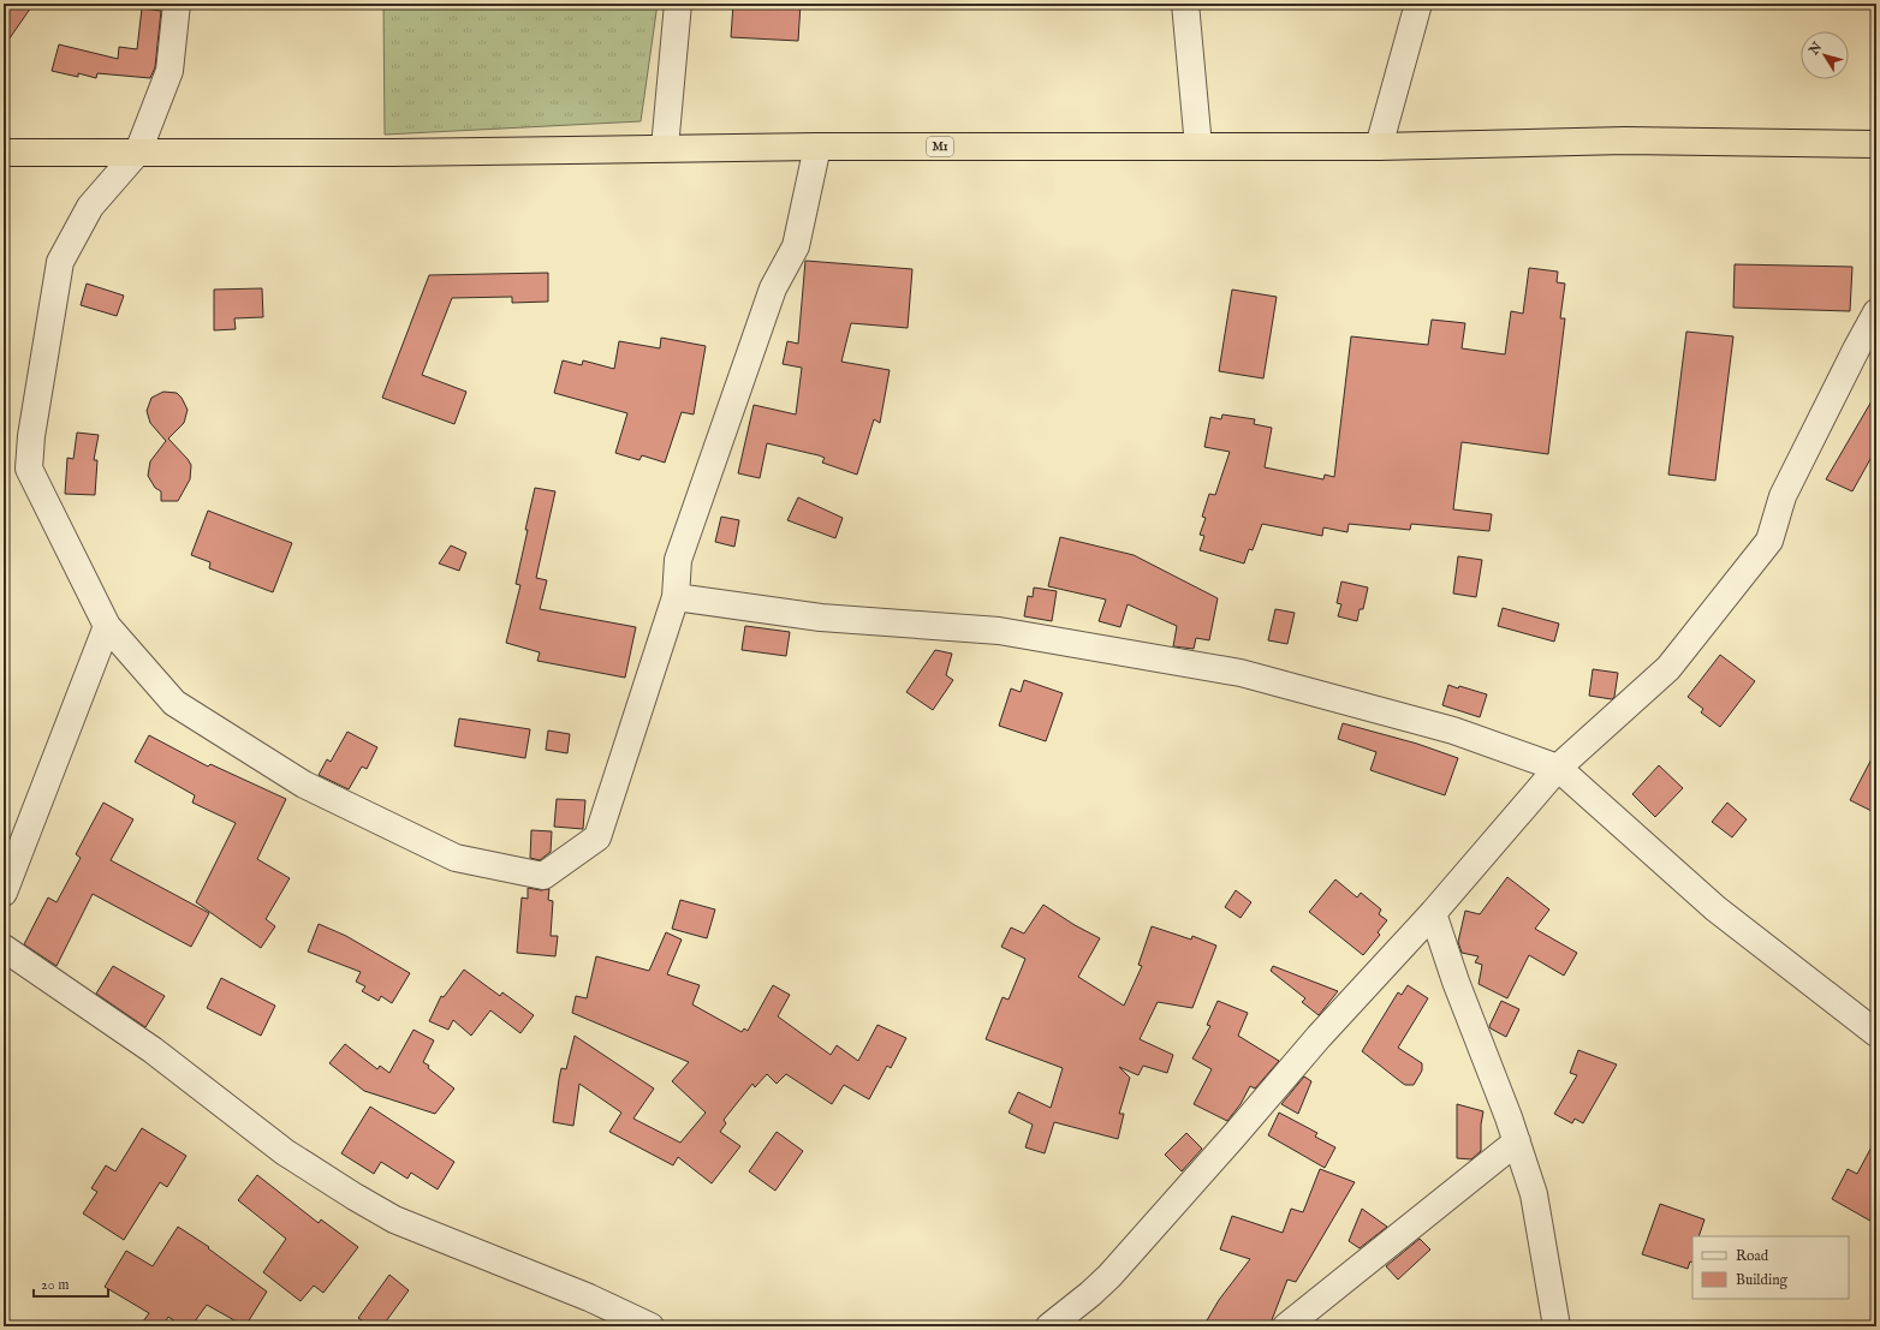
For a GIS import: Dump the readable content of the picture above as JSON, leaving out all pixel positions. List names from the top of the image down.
{
  "streets": {
    "highway": ["M1"]
  },
  "legend": ["Road", "Building"],
  "scale_bar": "20 m",
  "north": "top left"
}
